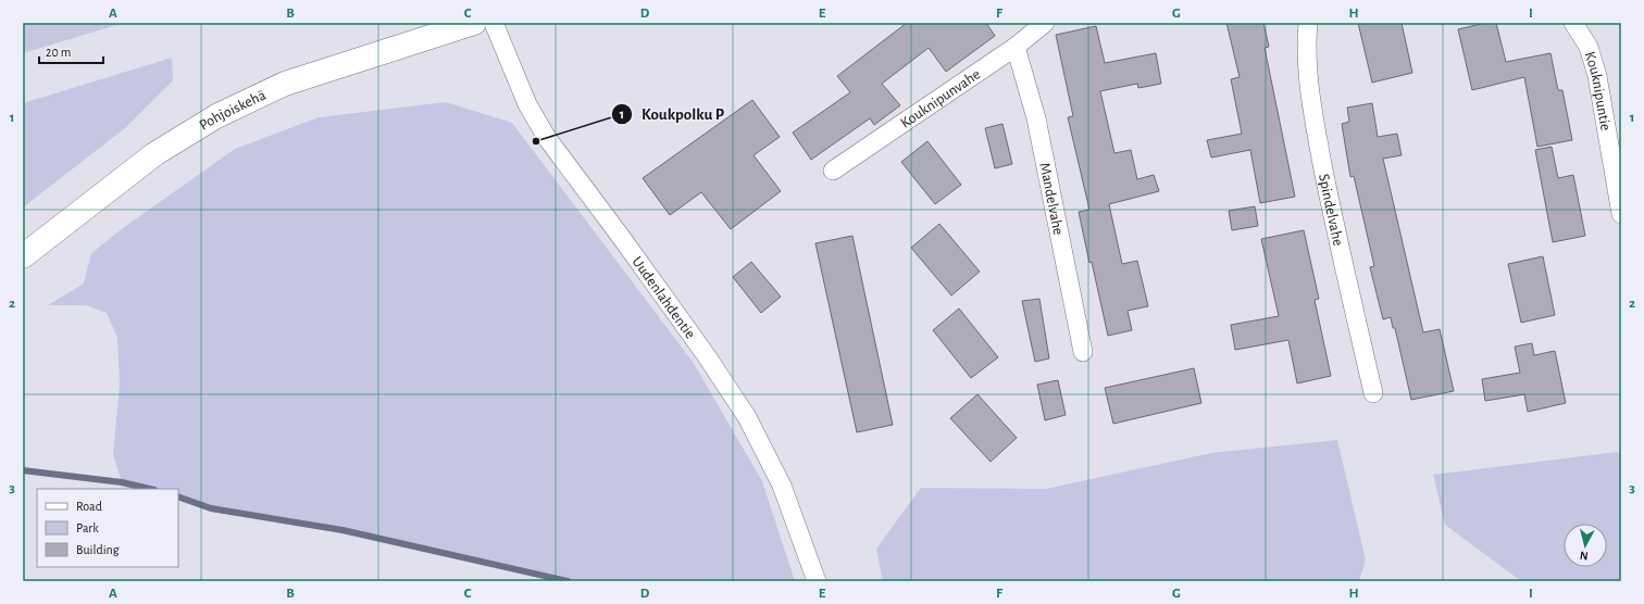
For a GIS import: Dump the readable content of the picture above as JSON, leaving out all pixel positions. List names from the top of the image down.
{
  "streets": {
    "main road": ["Pohjoiskehä"],
    "street": [
      "Kouknipuntie",
      "Kouknipunvahe",
      "Mandelvahe",
      "Spindelvahe",
      "Uudenlahdentie"
    ]
  },
  "crossings": [
    ["Kouknipunvahe", "Mandelvahe"]
  ],
  "places": ["Koukpolku P"],
  "legend": ["Road", "Park", "Building"],
  "scale_bar": "20 m",
  "north": "bottom",
  "grid": {
    "columns": [
      "A",
      "B",
      "C",
      "D",
      "E",
      "F",
      "G",
      "H",
      "I"
    ],
    "rows": ["1", "2", "3"]
  }
}
